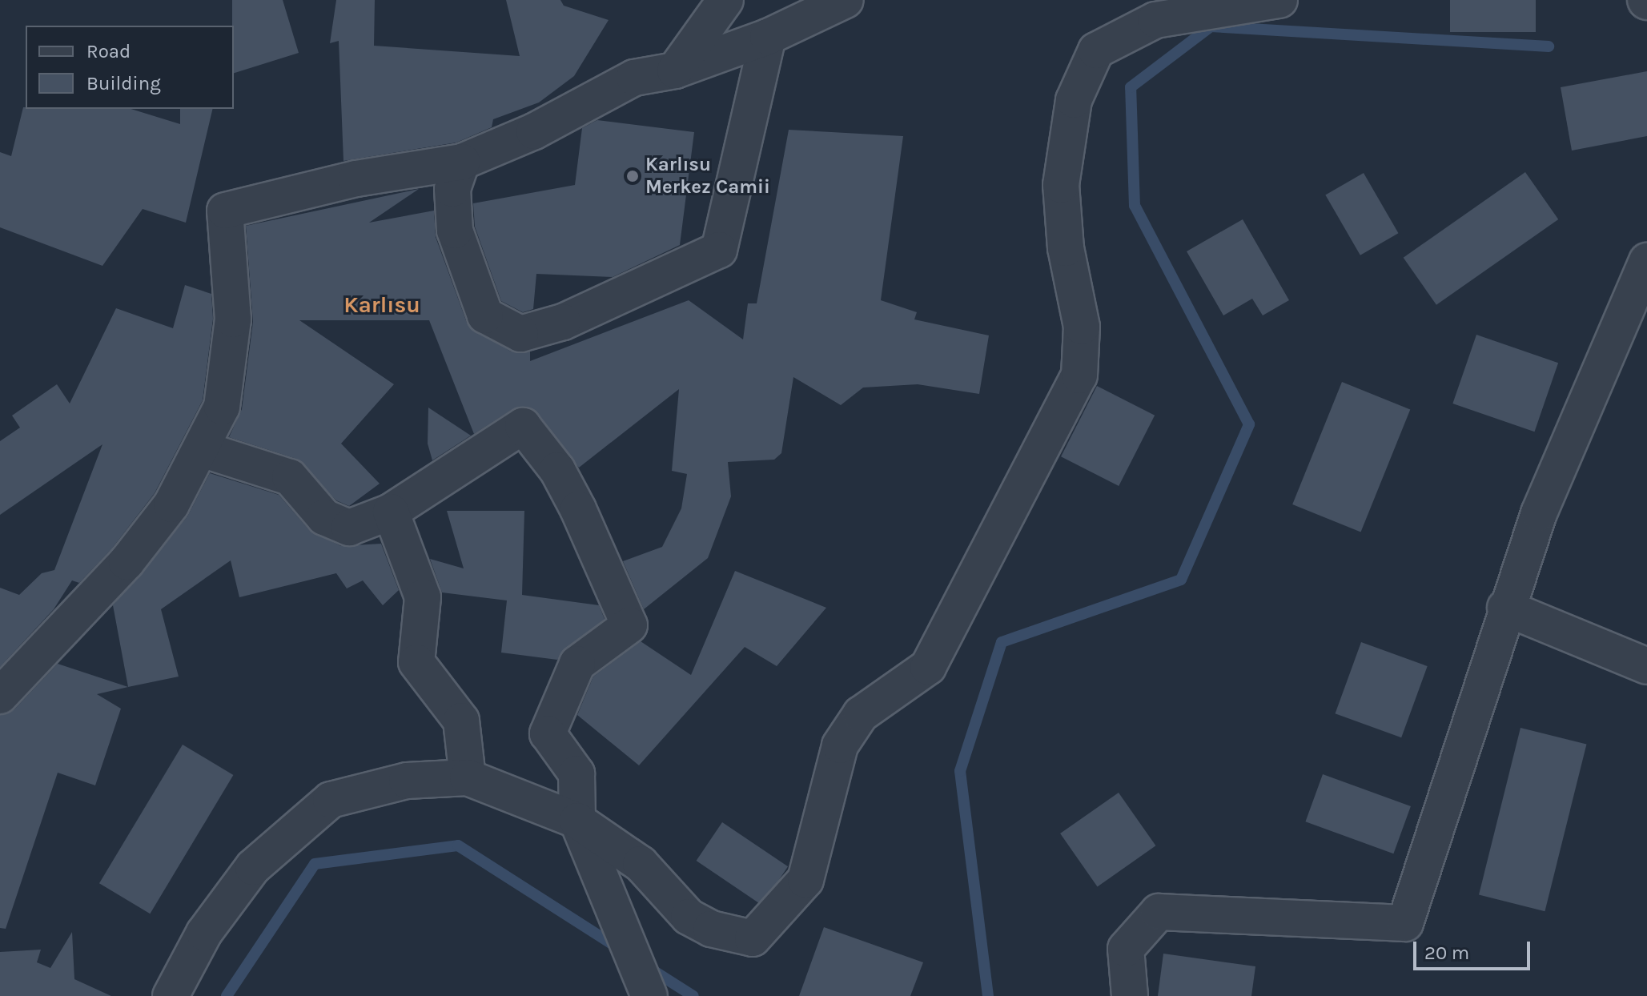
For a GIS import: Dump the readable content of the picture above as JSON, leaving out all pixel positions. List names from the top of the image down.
{
  "districts": ["Karlısu"],
  "places": ["Karlısu Merkez Camii"],
  "legend": ["Road", "Building"],
  "scale_bar": "20 m"
}
